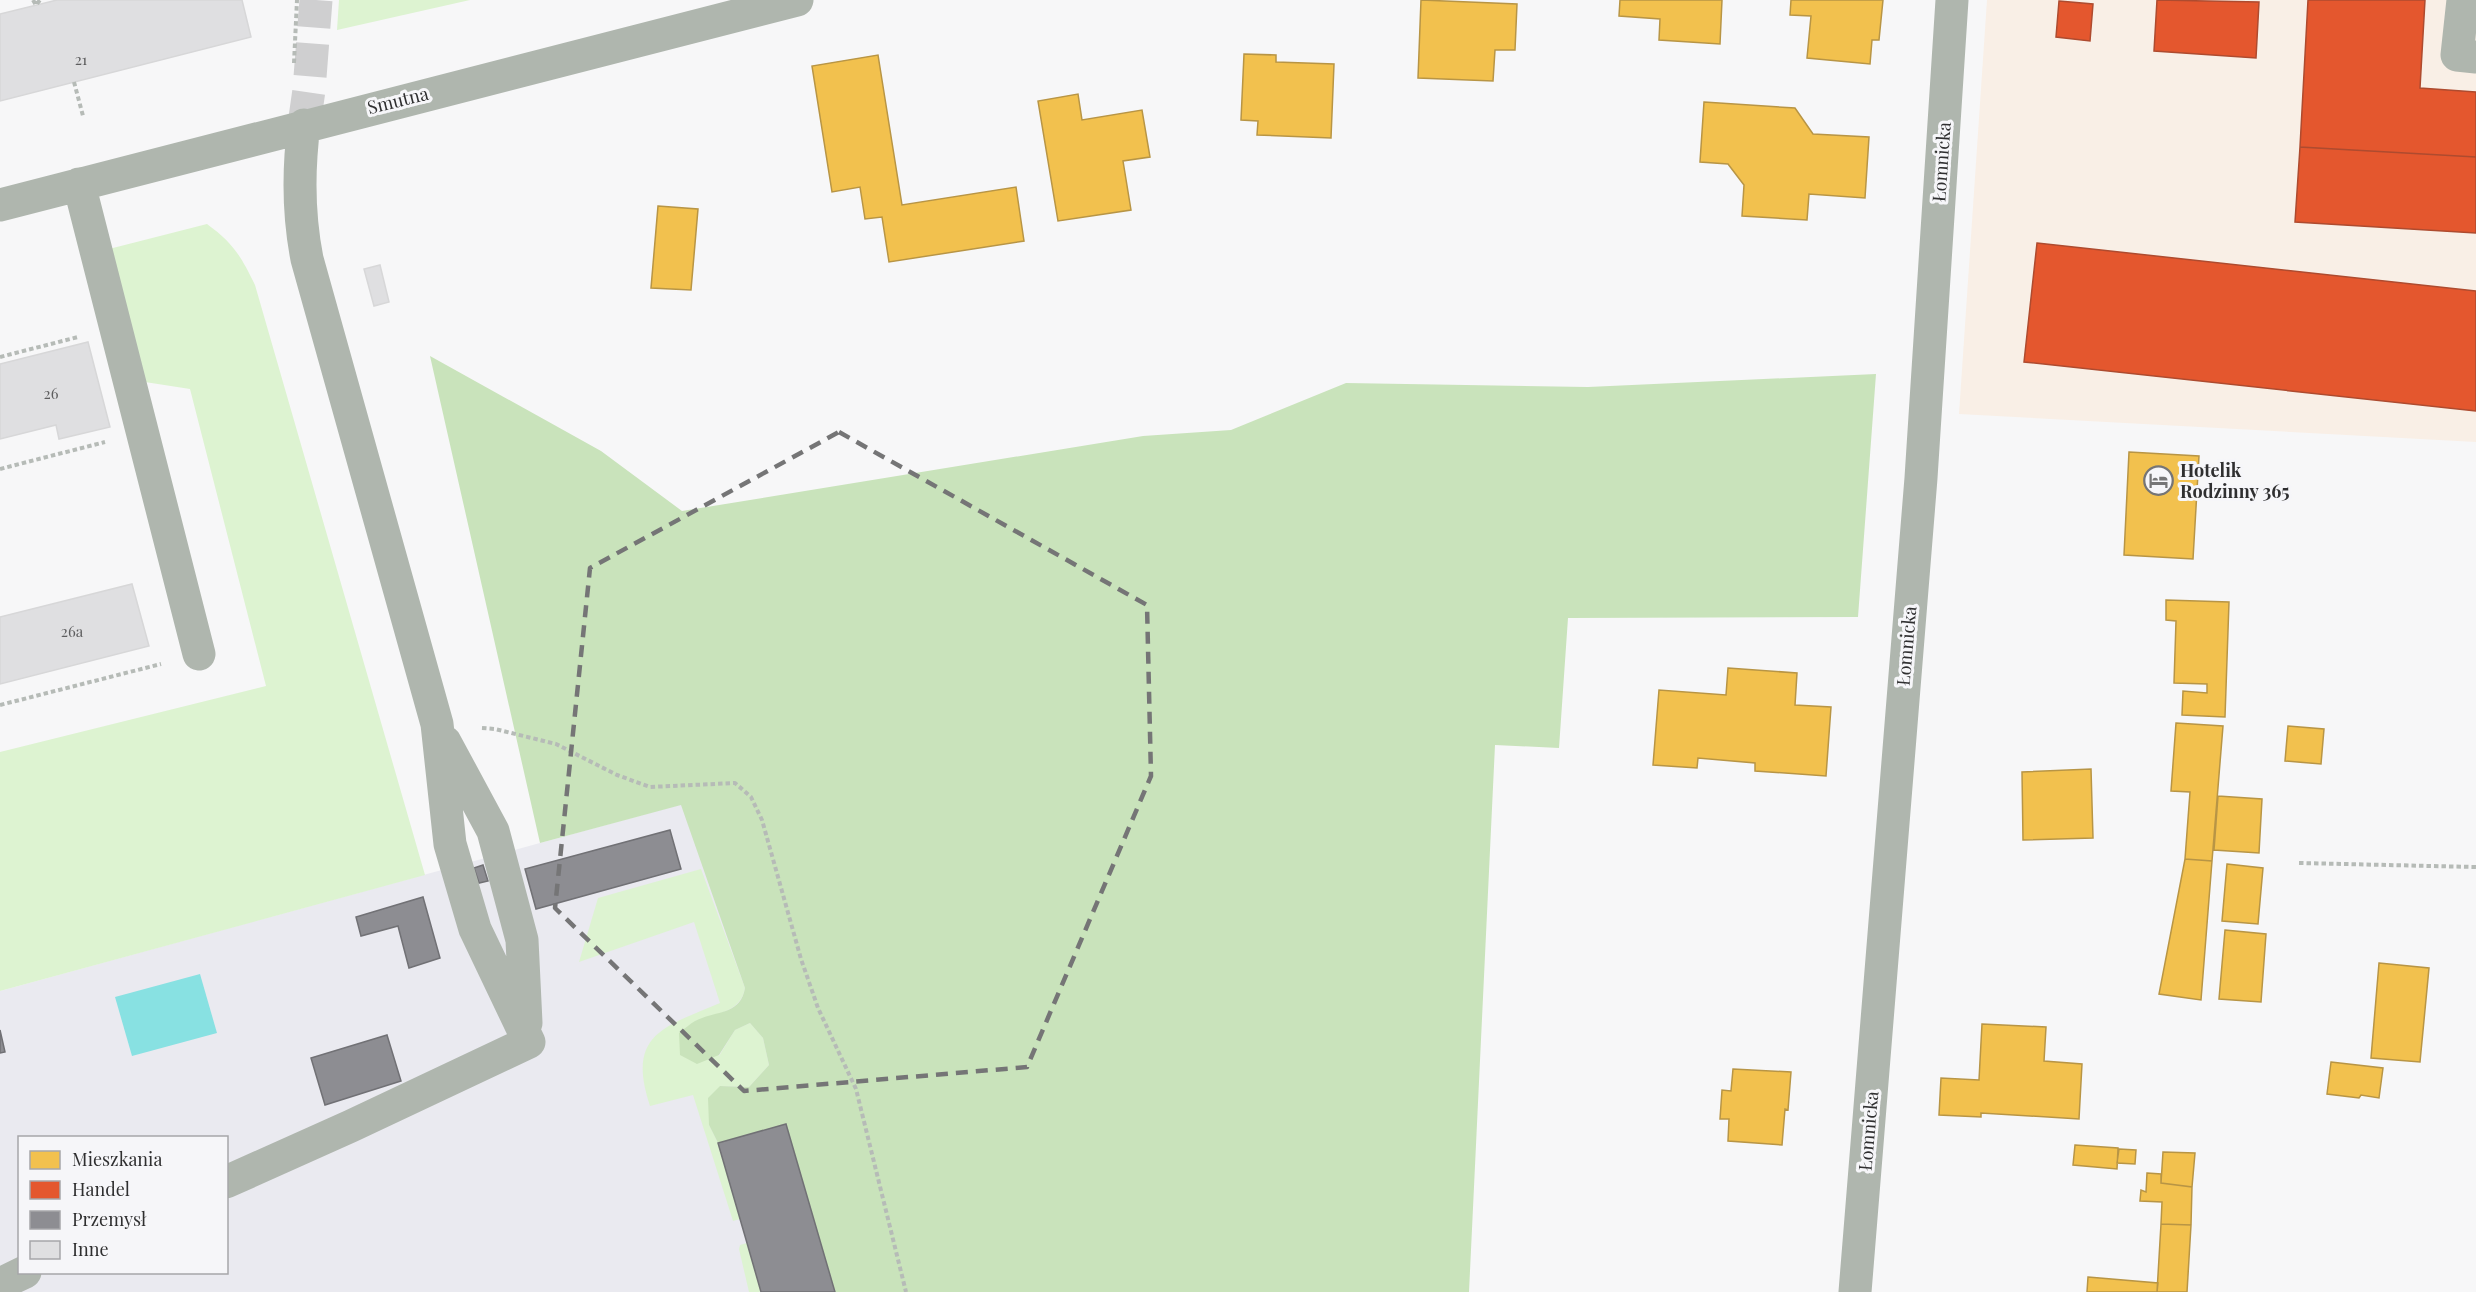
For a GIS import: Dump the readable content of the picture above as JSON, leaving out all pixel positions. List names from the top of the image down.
{
  "streets": {
    "street": ["Smutna", "Łomnicka"]
  },
  "places": {
    "hotel": ["Hotelik Rodzinny 365"]
  },
  "house_numbers": ["21", "26", "26a"],
  "legend": [
    "Mieszkania",
    "Handel",
    "Przemysł",
    "Inne"
  ]
}
